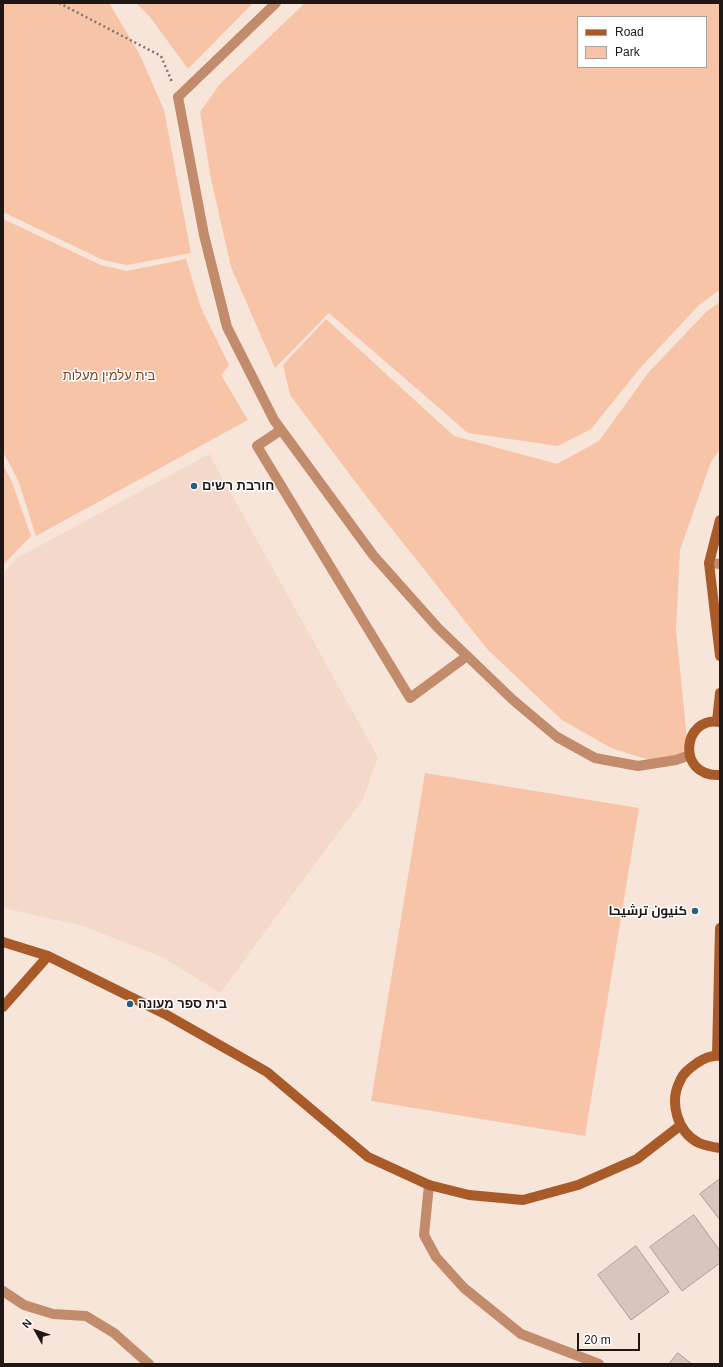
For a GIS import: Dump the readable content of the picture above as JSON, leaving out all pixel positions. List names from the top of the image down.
{
  "parks": ["בית עלמין מעלות"],
  "places": ["חורבת רשים", "كنيون ترشيحا", "בית ספר מעונה"],
  "legend": ["Road", "Park"],
  "scale_bar": "20 m",
  "north": "top left"
}
